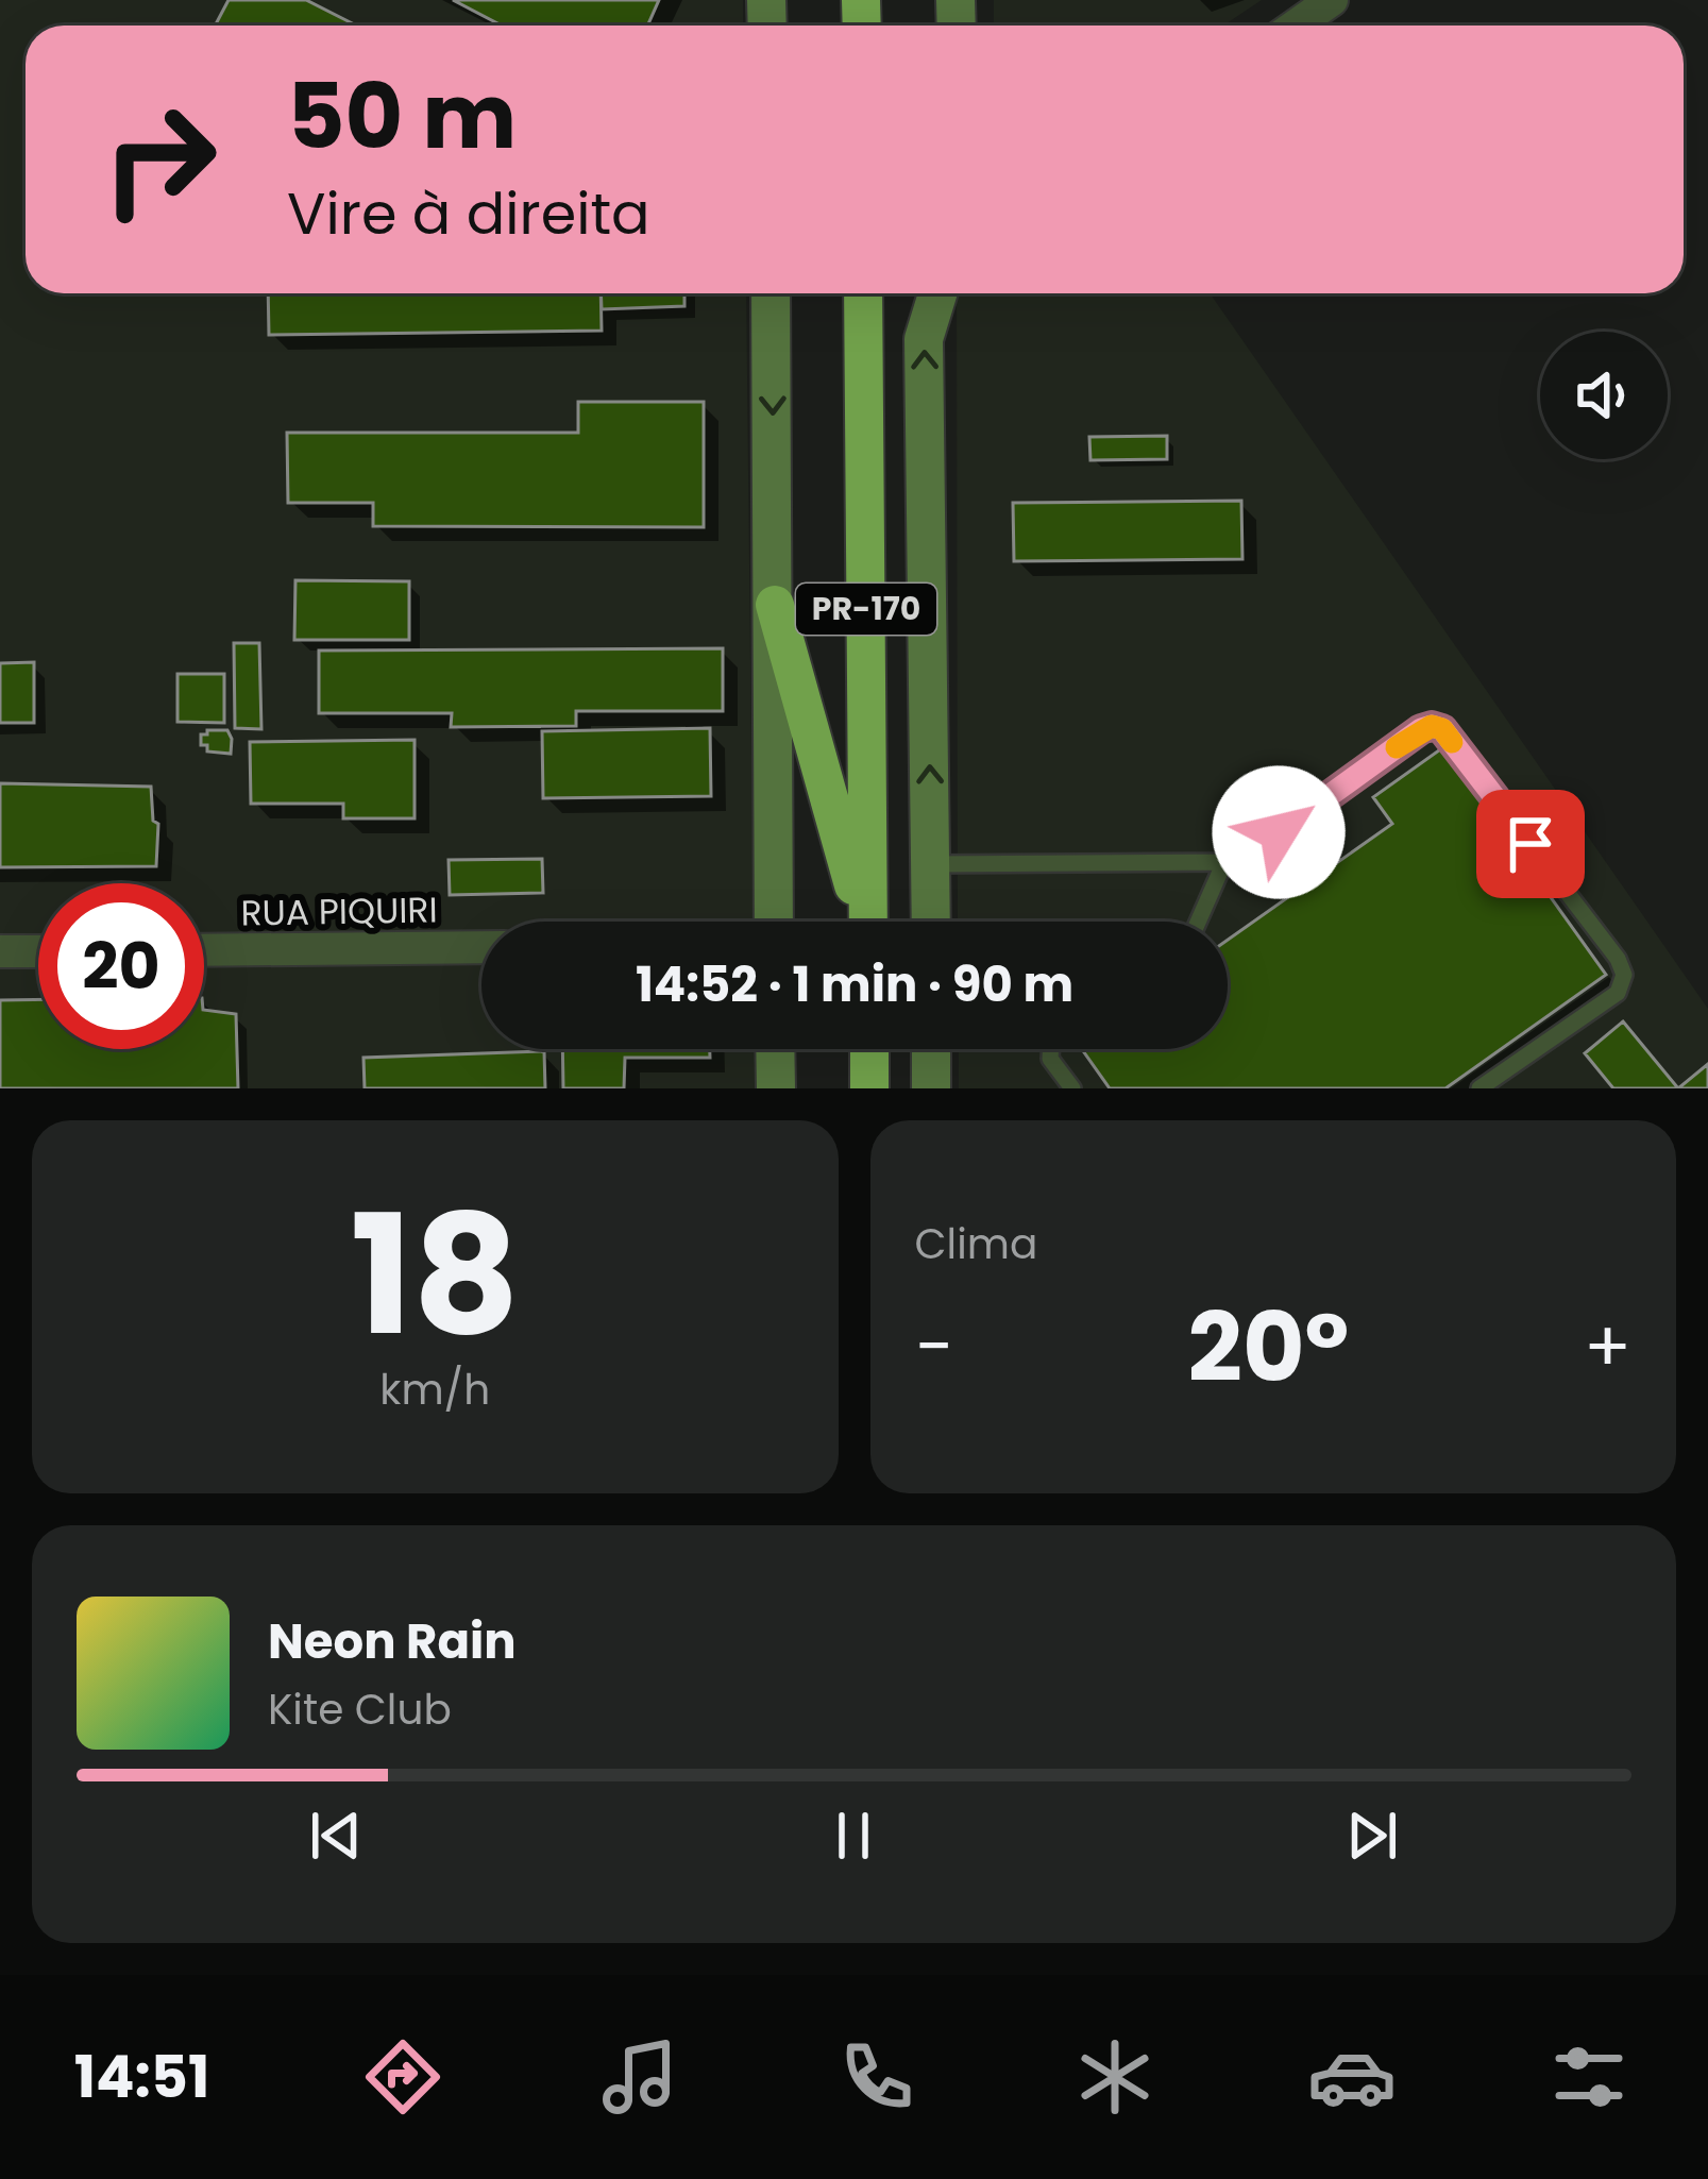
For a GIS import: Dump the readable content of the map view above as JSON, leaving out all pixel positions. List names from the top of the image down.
{
  "streets": {
    "highway": ["PR-170"],
    "street": ["RUA PIQUIRI"]
  },
  "page": {
    "turn": ["50 m", "Vire à direita"],
    "limit": "20",
    "trip": "14:52 · 1 min · 90 m",
    "tile": [
      ["18", "km/h"],
      "Clima"
    ],
    "heat": ["−", "20°", "+"],
    "song": ["Neon Rain", "Kite Club"],
    "tabs": "14:51"
  }
}
